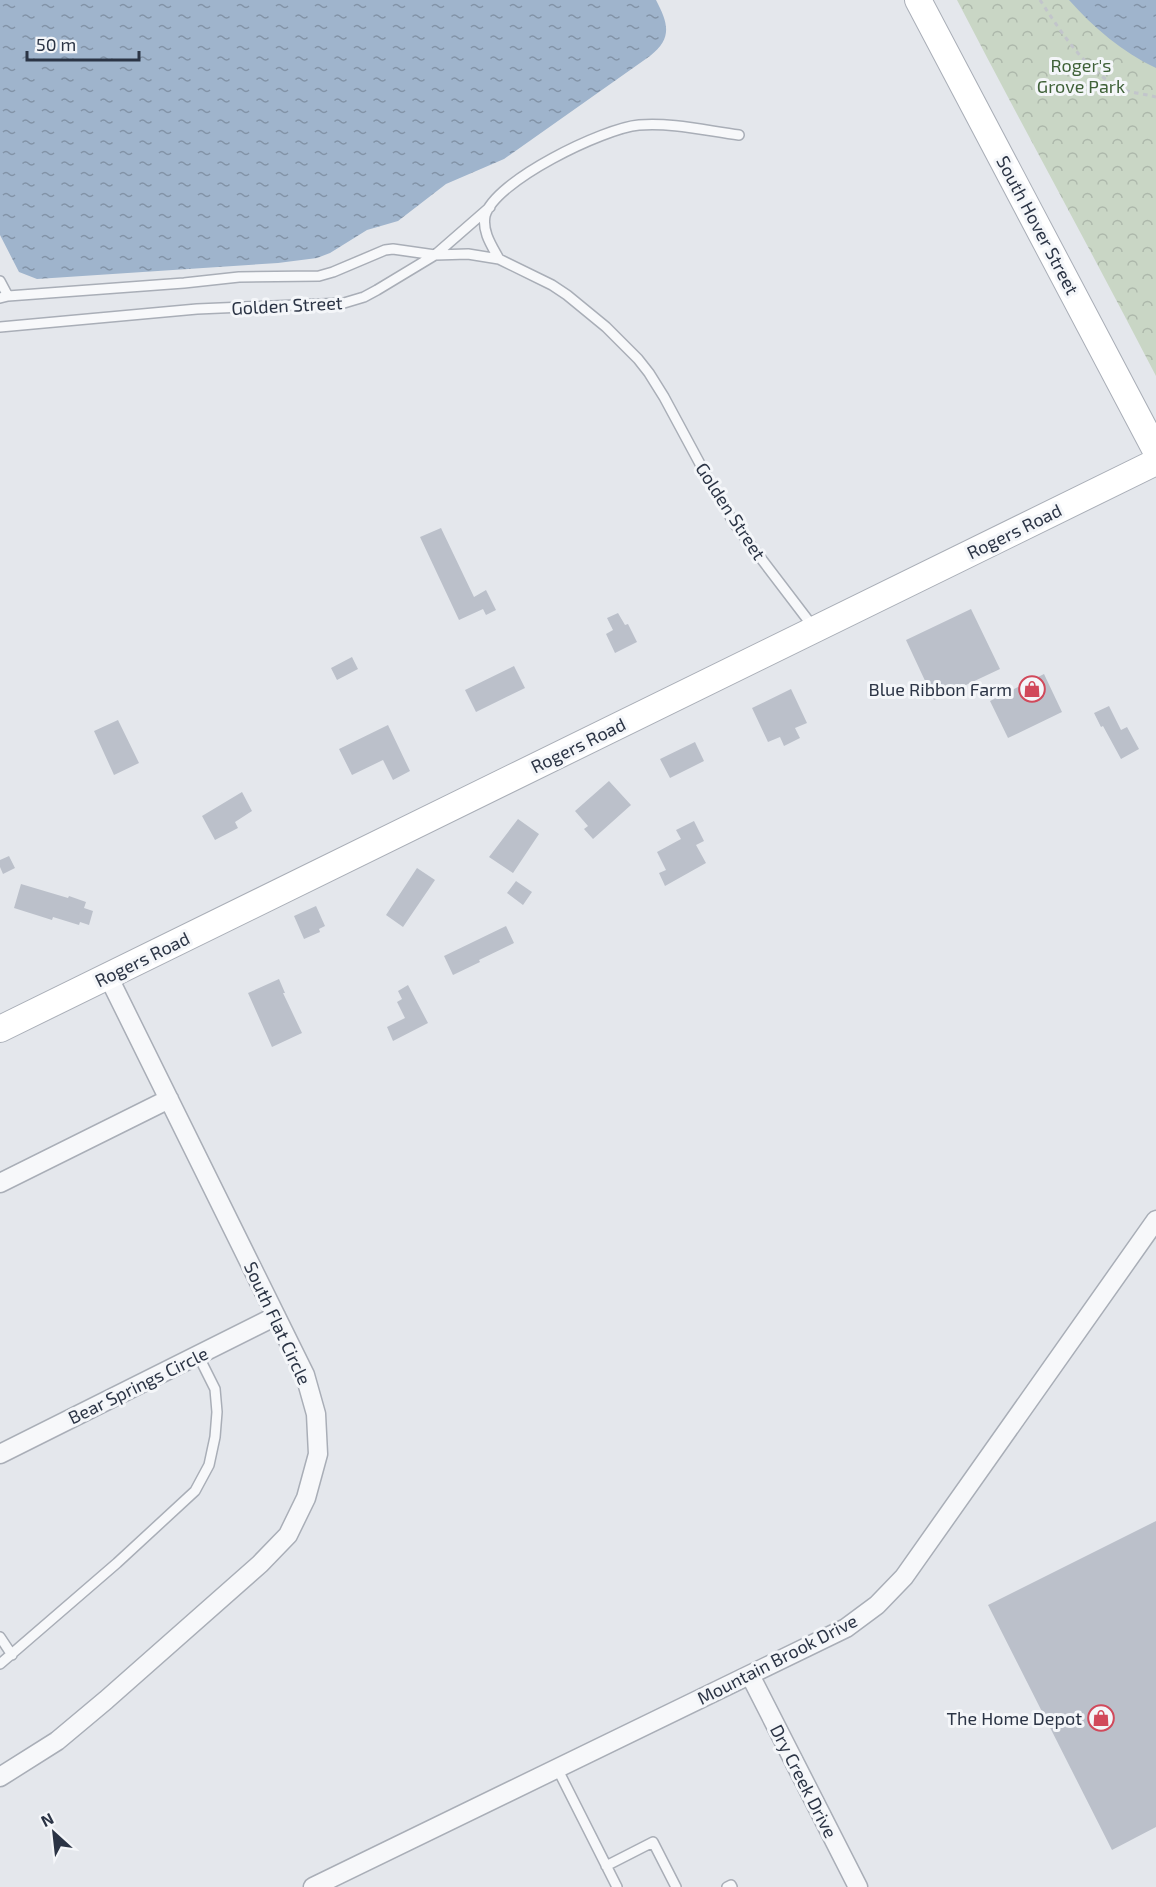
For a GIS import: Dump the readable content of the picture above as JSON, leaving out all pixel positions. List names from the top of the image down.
{
  "streets": {
    "street": [
      "South Hover Street",
      "Rogers Road",
      "South Flat Circle",
      "Bear Springs Circle",
      "Mountain Brook Drive",
      "Dry Creek Drive"
    ],
    "lane": ["Golden Street"]
  },
  "crossings": [
    ["Golden Street", "Rogers Road"],
    ["Rogers Road", "South Flat Circle"],
    ["South Flat Circle", "Bear Springs Circle"],
    ["Mountain Brook Drive", "Dry Creek Drive"]
  ],
  "parks": ["Roger's Grove Park"],
  "places": {
    "shop": ["Blue Ribbon Farm", "The Home Depot"]
  },
  "scale_bar": "50 m",
  "north": "top left"
}
